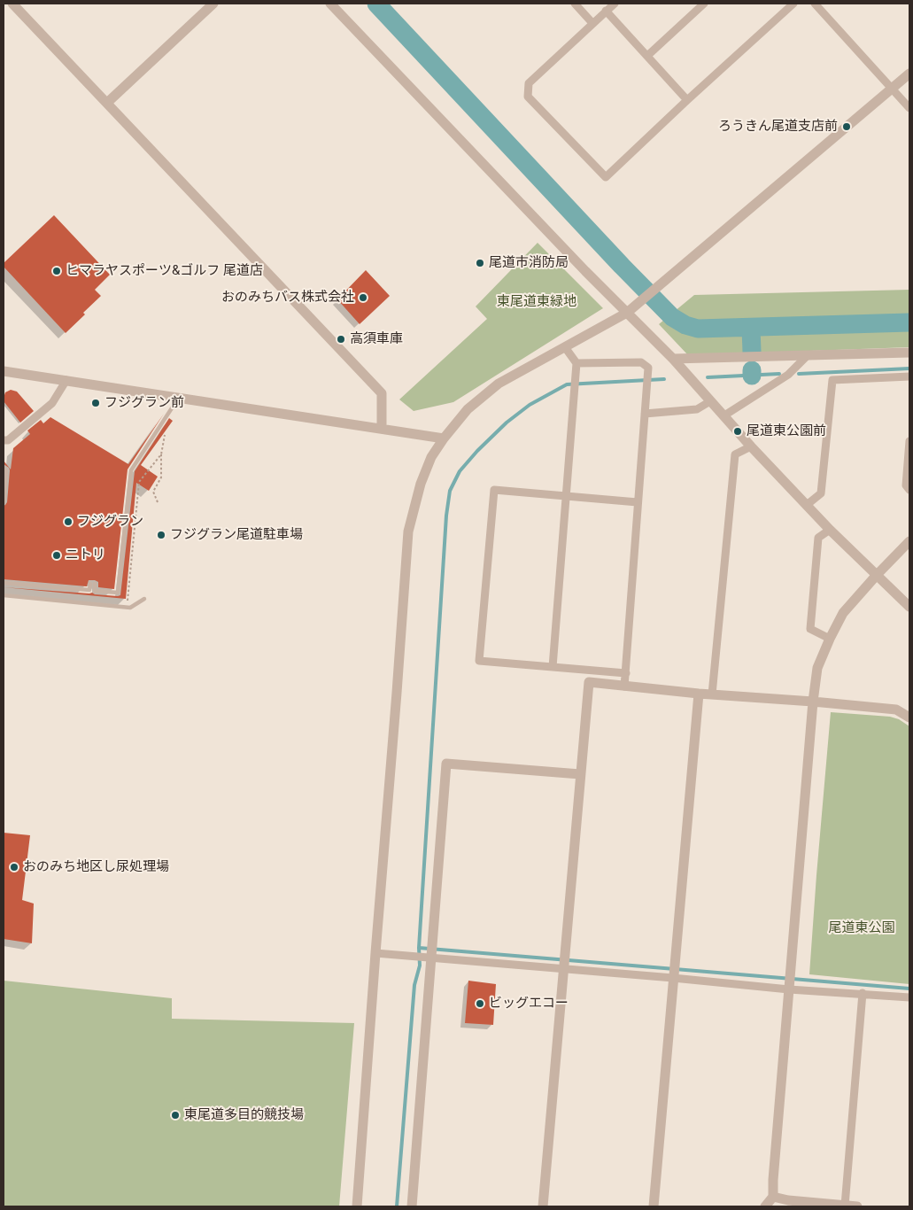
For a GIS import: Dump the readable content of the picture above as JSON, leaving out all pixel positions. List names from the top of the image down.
{
  "parks": ["東尾道東緑地", "尾道東公園"],
  "places": [
    "ろうきん尾道支店前",
    "尾道市消防局",
    "ヒマラヤスポーツ&ゴルフ 尾道店",
    "おのみちバス株式会社",
    "高須車庫",
    "フジグラン前",
    "尾道東公園前",
    "フジグラン",
    "フジグラン尾道駐車場",
    "ニトリ",
    "おのみち地区し尿処理場",
    "ビッグエコー",
    "東尾道多目的競技場"
  ]
}
